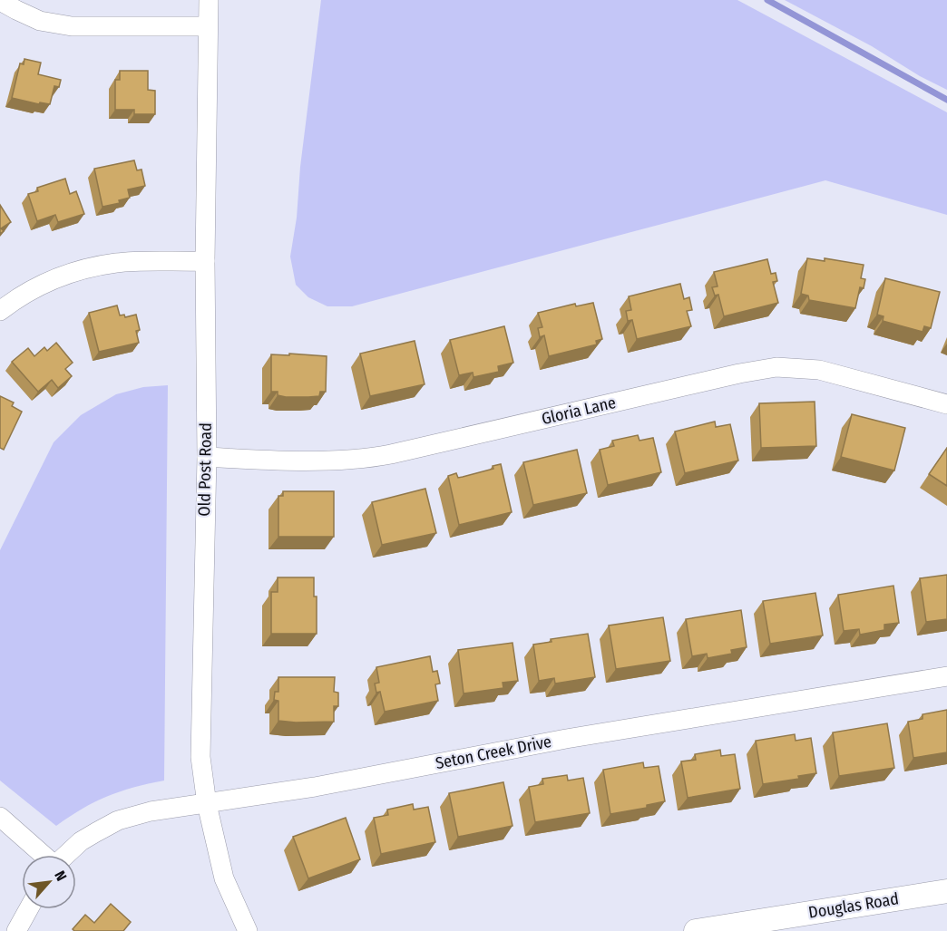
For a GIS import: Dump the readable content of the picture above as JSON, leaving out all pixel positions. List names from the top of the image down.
{
  "streets": {
    "street": [
      "Gloria Lane",
      "Old Post Road",
      "Seton Creek Drive",
      "Douglas Road"
    ]
  },
  "crossings": [
    ["Gloria Lane", "Old Post Road"],
    ["Old Post Road", "Seton Creek Drive"]
  ],
  "north": "top right"
}
